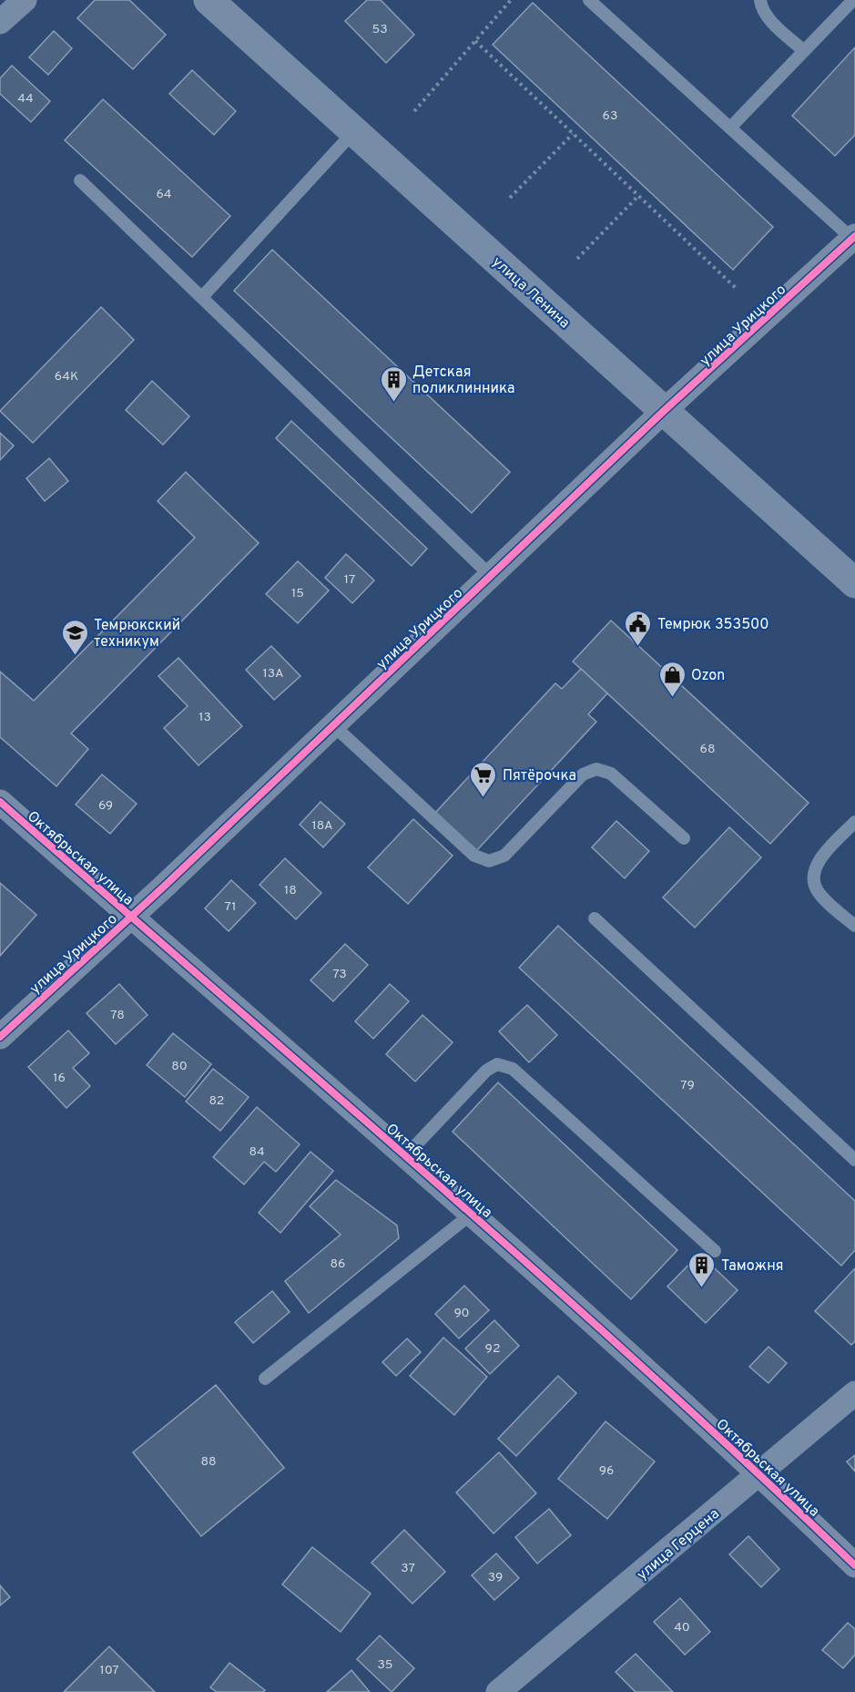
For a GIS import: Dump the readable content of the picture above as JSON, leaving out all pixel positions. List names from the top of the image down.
{
  "streets": {
    "street": [
      "улица Ленина",
      "улица Урицкого",
      "Октябрьская улица",
      "улица Герцена"
    ]
  },
  "crossings": [
    ["улица Ленина", "улица Урицкого"],
    ["улица Урицкого", "Октябрьская улица"],
    ["Октябрьская улица", "улица Герцена"]
  ],
  "places": {
    "building": ["Детская поликлинника", "Таможня"],
    "public building": ["Темрюк 353500"],
    "school or university": ["Темрюкский техникум"],
    "shop": ["Ozon"],
    "supermarket": ["Пятёрочка"]
  },
  "house_numbers": [
    "53",
    "44",
    "63",
    "64",
    "64К",
    "17",
    "15",
    "13А",
    "13",
    "68",
    "69",
    "18А",
    "18",
    "71",
    "73",
    "78",
    "80",
    "16",
    "79",
    "82",
    "84",
    "86",
    "90",
    "92",
    "88",
    "96",
    "37",
    "39",
    "40",
    "35",
    "107"
  ]
}
